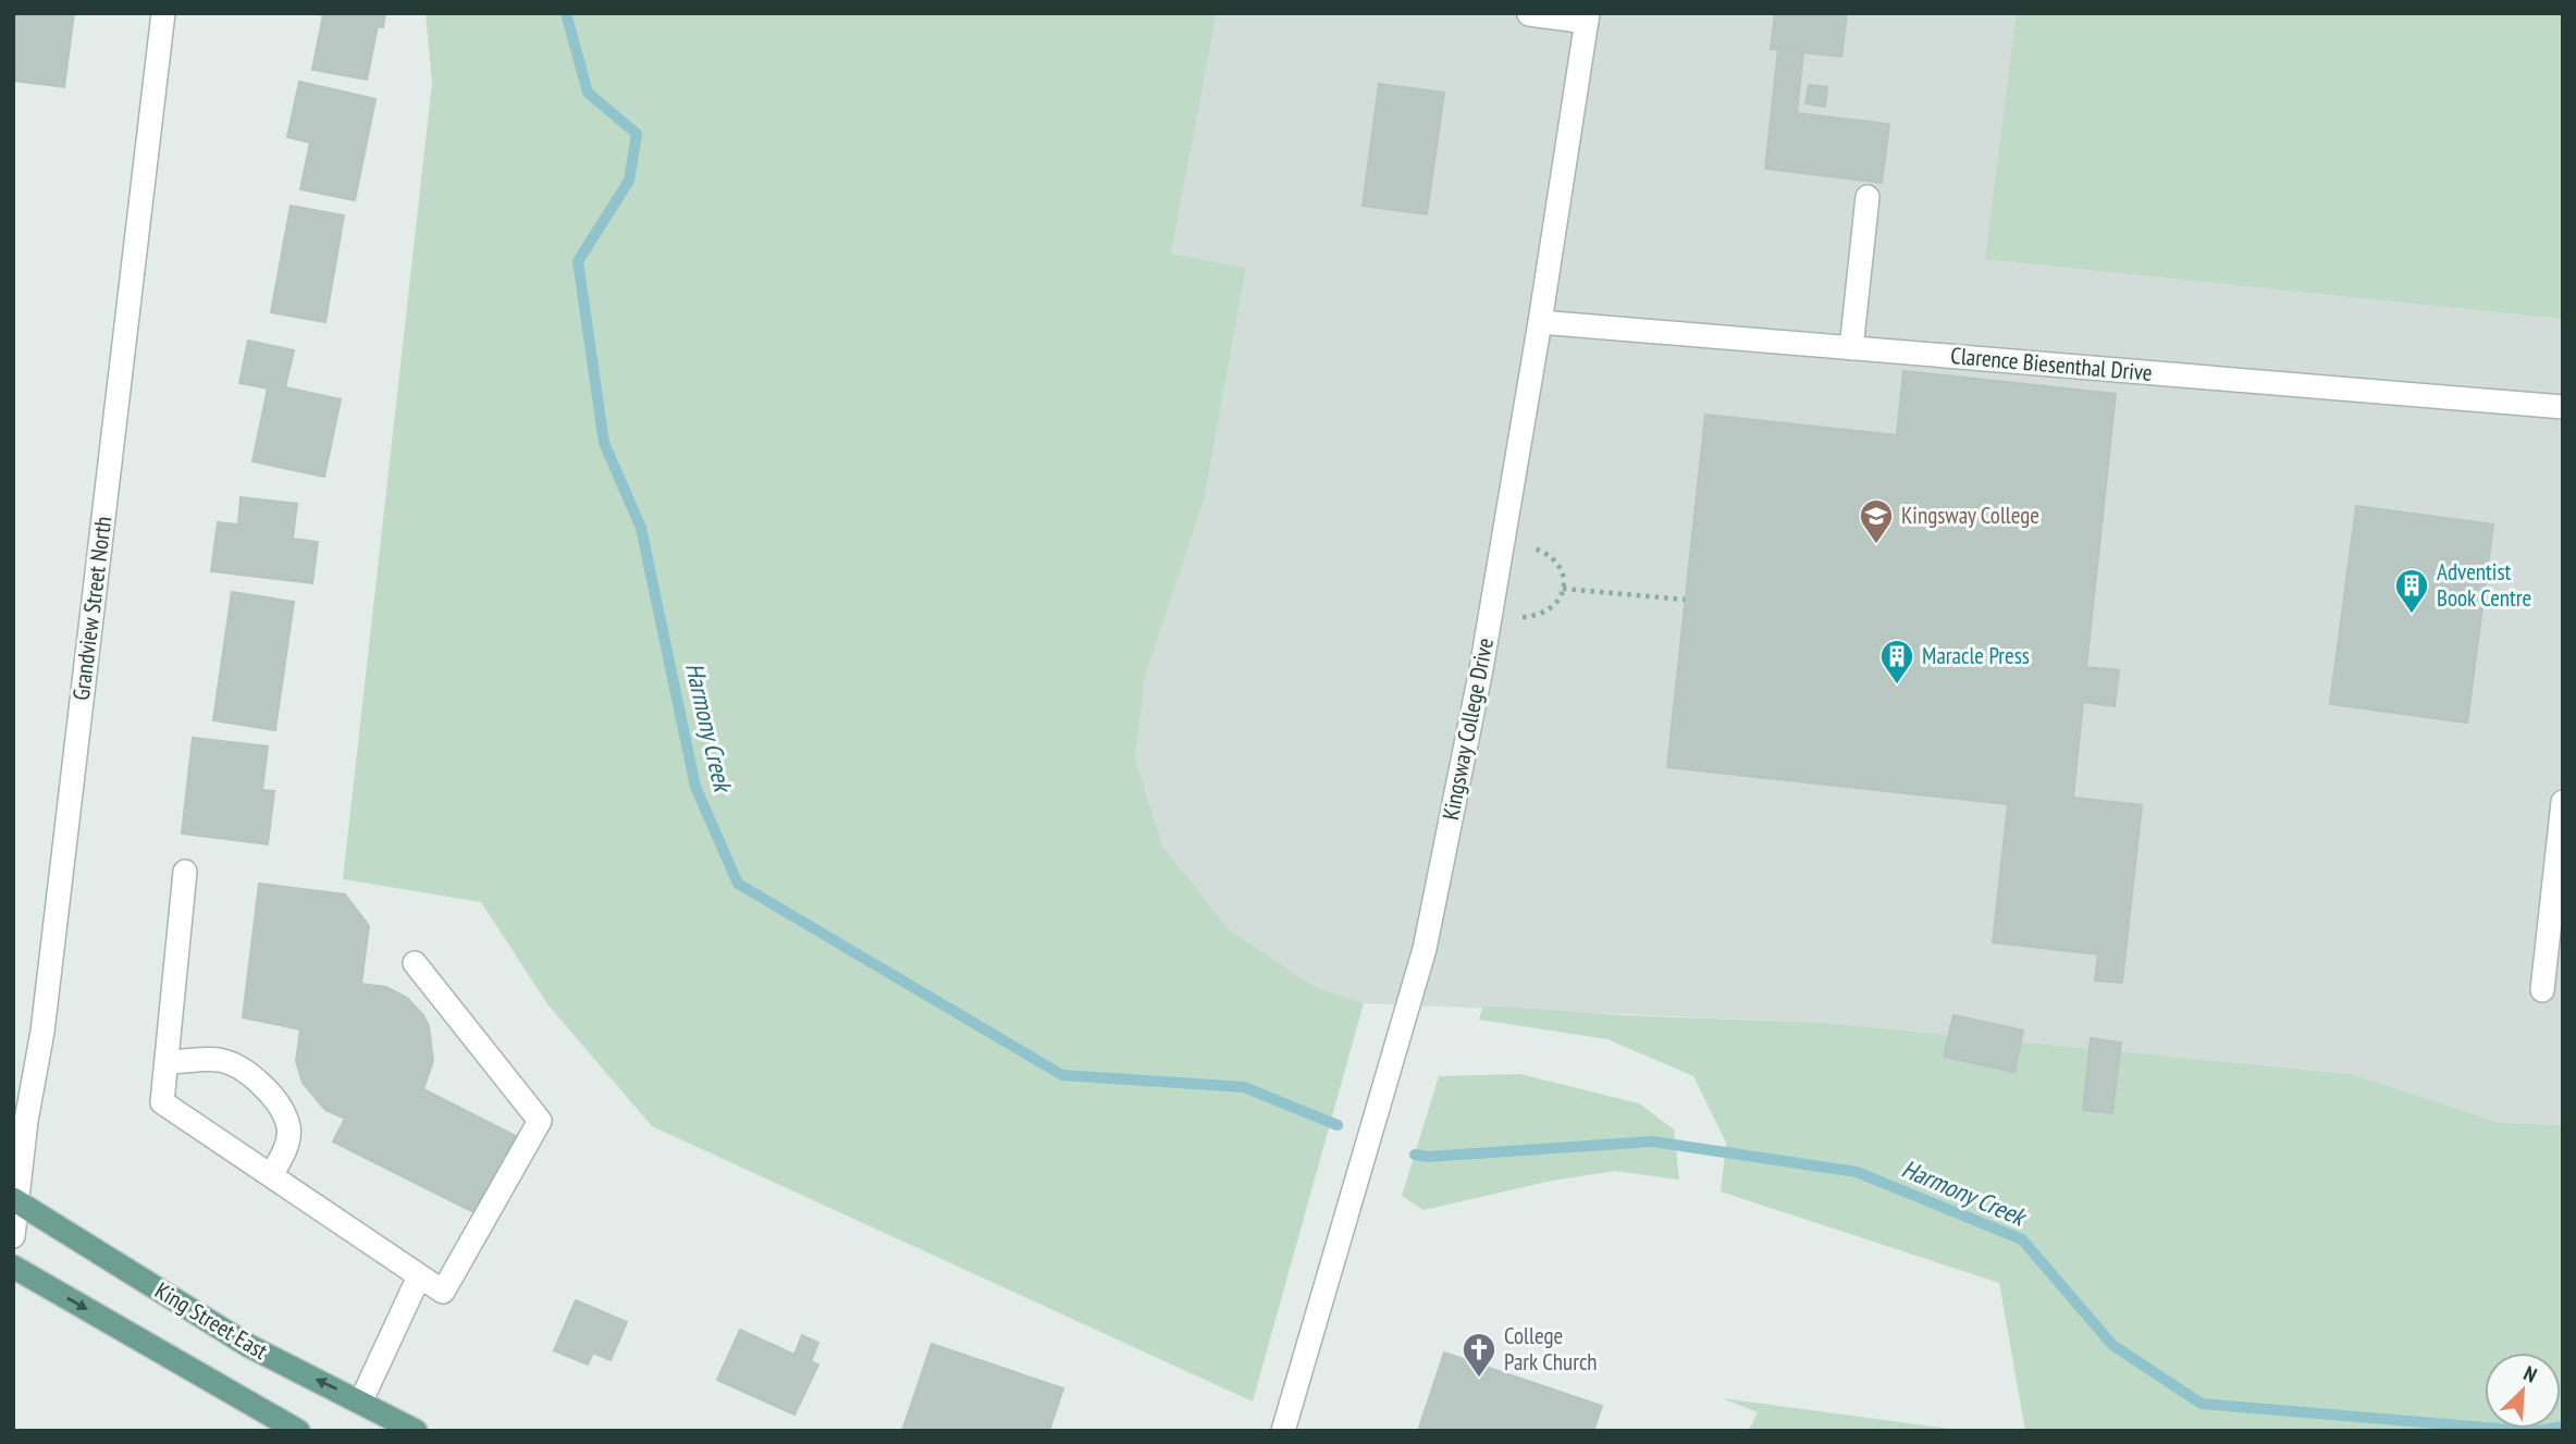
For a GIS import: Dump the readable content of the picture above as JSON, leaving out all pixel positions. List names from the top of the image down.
{
  "streets": {
    "main road": ["King Street East"],
    "street": ["Clarence Biesenthal Drive", "Grandview Street North", "Kingsway College Drive"]
  },
  "crossings": [
    ["Clarence Biesenthal Drive", "Kingsway College Drive"],
    ["Grandview Street North", "King Street East"]
  ],
  "water": ["Harmony Creek"],
  "places": {
    "school or university": ["Kingsway College"],
    "building": ["Adventist Book Centre", "Maracle Press"],
    "church": ["College Park Church"]
  },
  "north": "top right"
}
